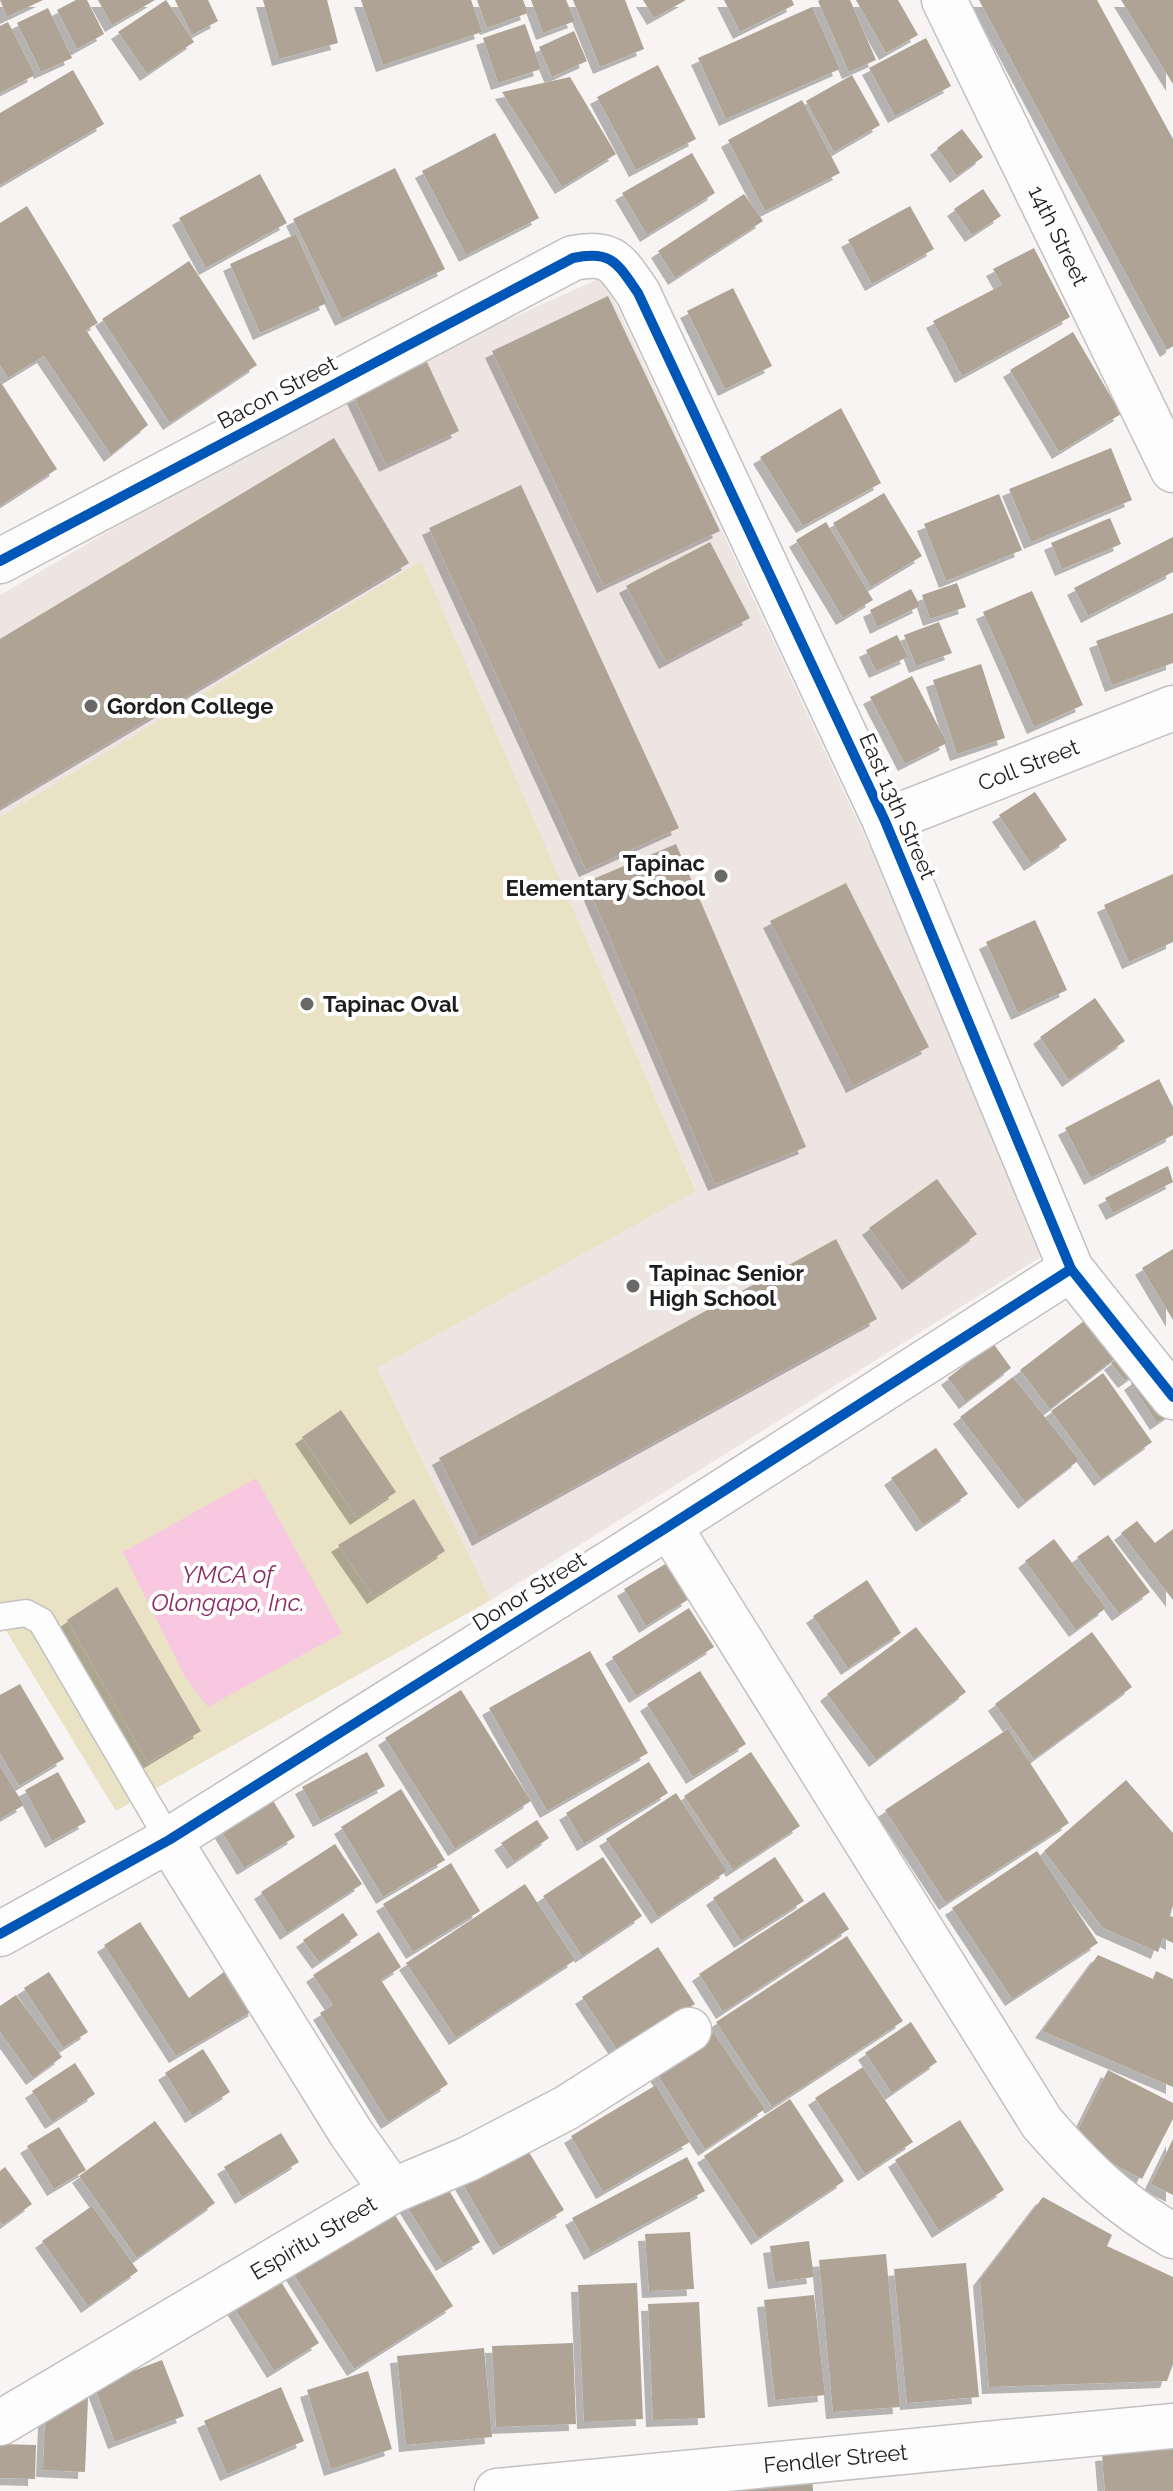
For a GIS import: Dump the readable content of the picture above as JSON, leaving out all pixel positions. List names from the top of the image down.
{
  "streets": {
    "street": [
      "14th Street",
      "Bacon Street",
      "Coll Street",
      "East 13th Street",
      "Donor Street",
      "Espiritu Street",
      "Fendler Street"
    ]
  },
  "crossings": [
    ["Bacon Street", "East 13th Street"],
    ["Coll Street", "East 13th Street"],
    ["East 13th Street", "Donor Street"],
    ["Donor Street", "Espiritu Street"]
  ],
  "water": ["YMCA of Olongapo, Inc."],
  "places": [
    "Gordon College",
    "Tapinac Elementary School",
    "Tapinac Oval",
    "Tapinac Senior High School"
  ]
}
